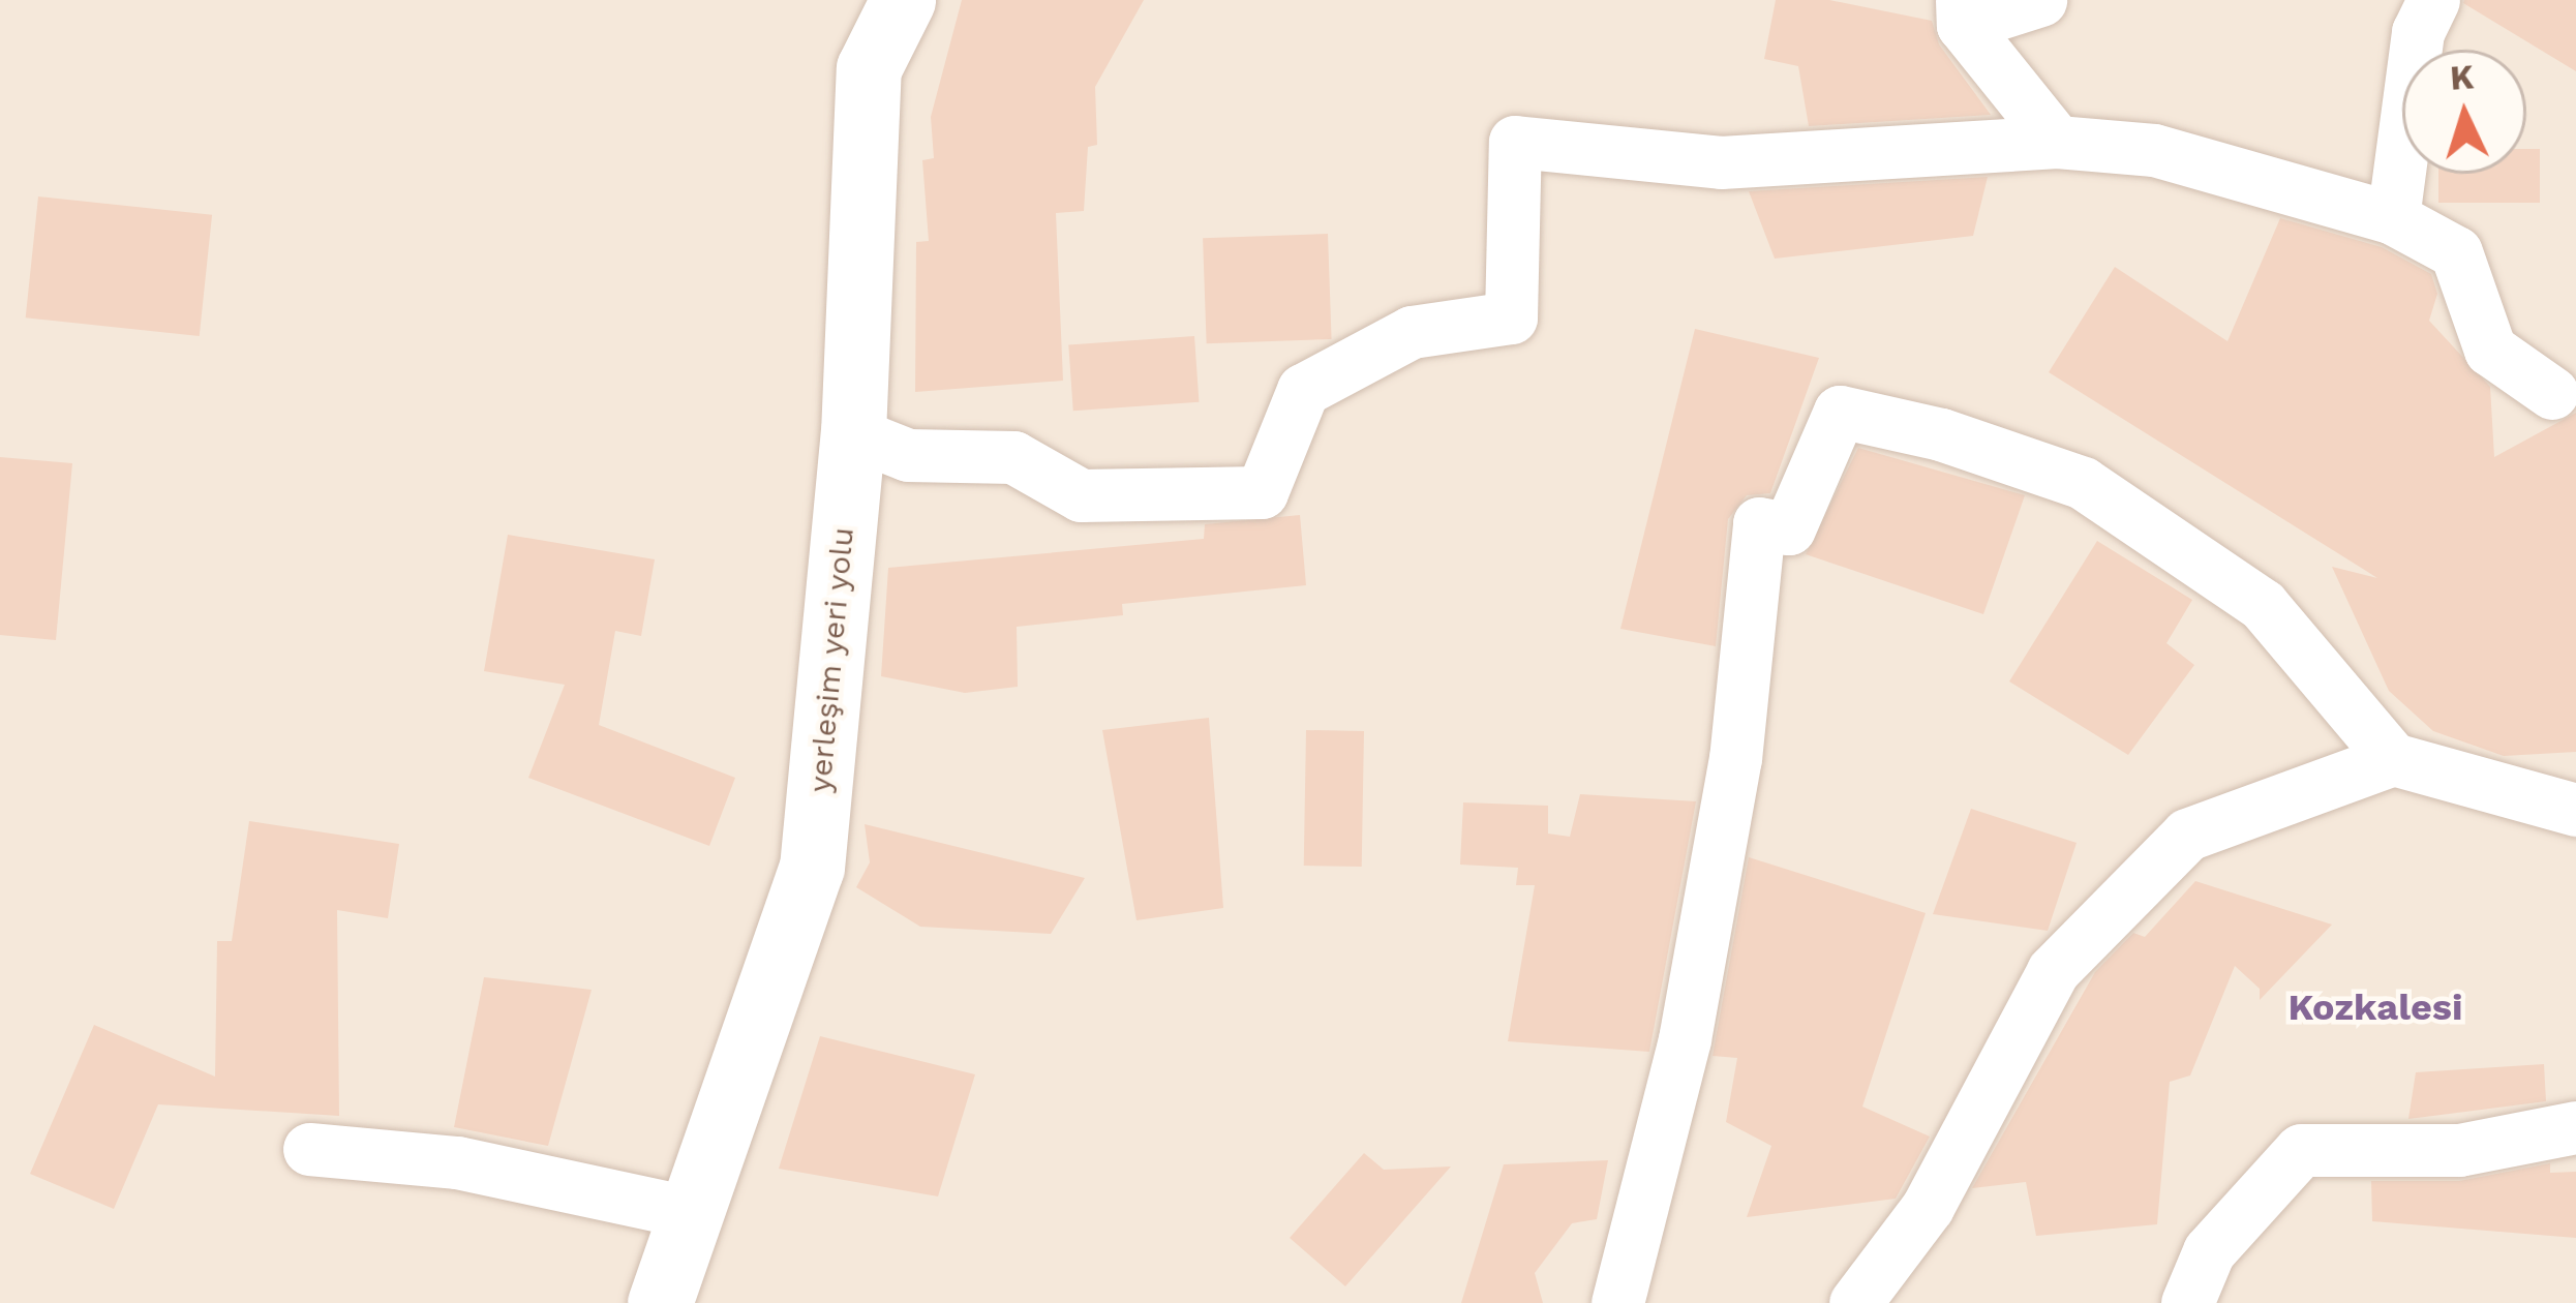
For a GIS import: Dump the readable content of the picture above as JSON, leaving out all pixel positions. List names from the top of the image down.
{
  "streets": {
    "street": ["yerleşim yeri yolu"]
  },
  "districts": ["Kozkalesi"],
  "north": "top"
}
